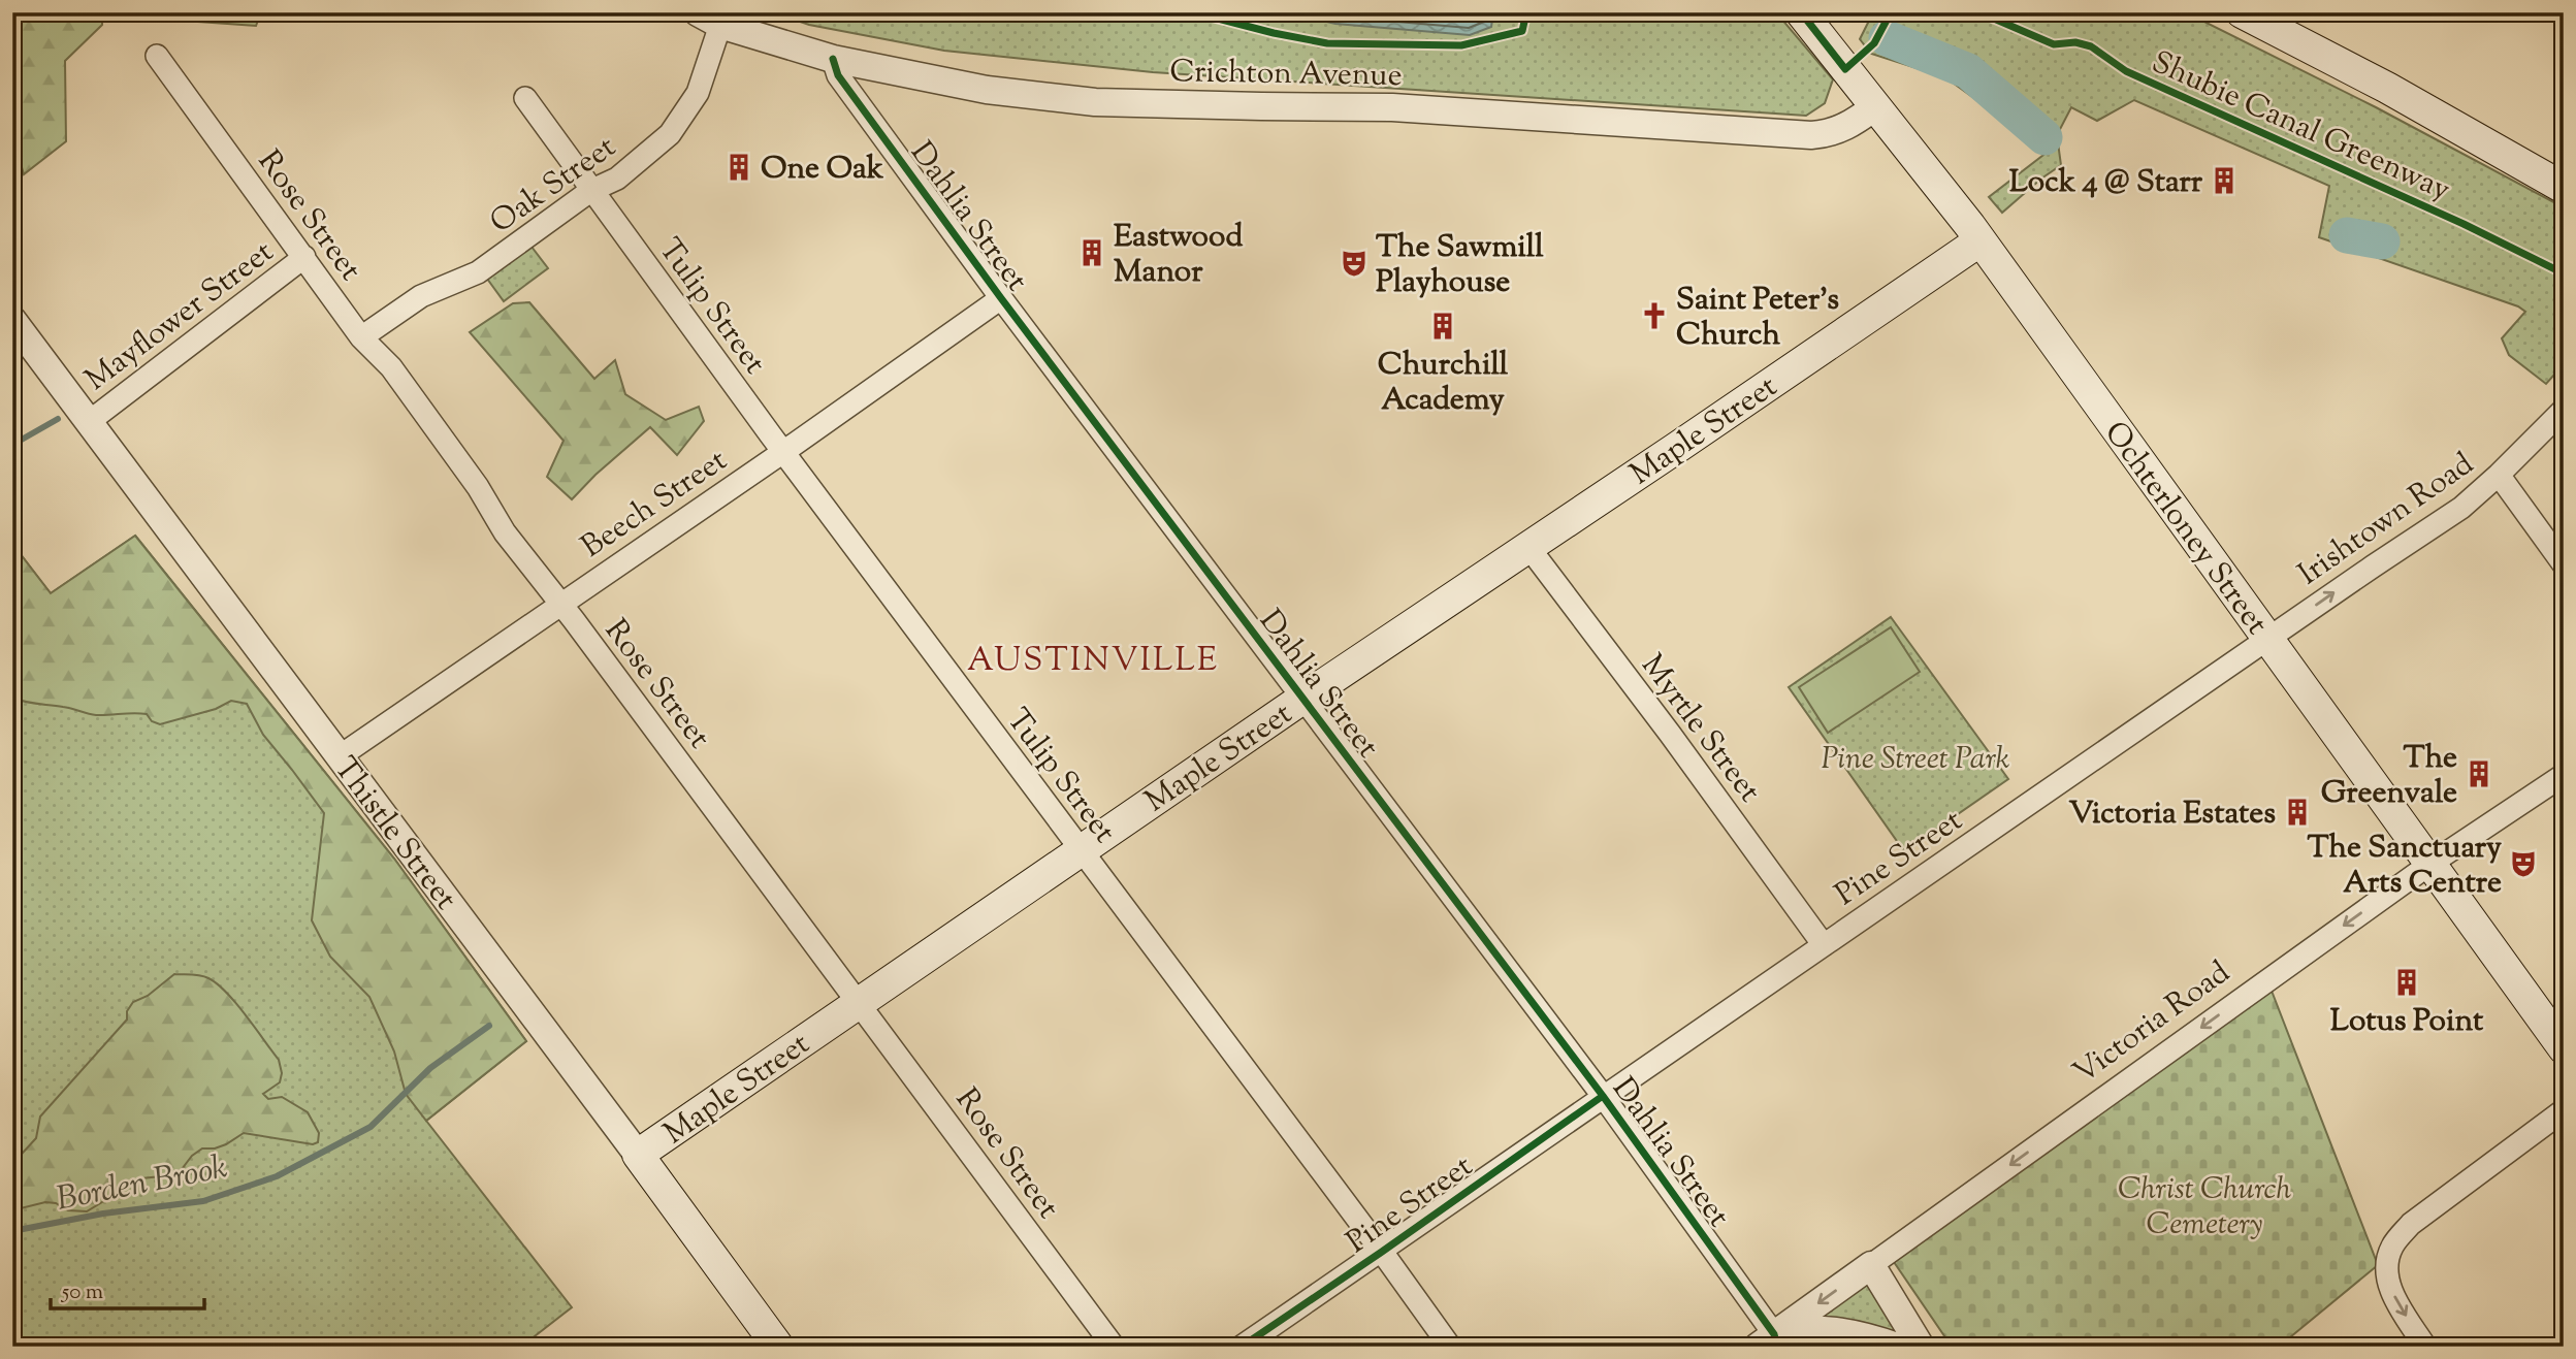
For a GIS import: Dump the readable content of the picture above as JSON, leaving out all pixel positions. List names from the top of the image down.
{
  "streets": {
    "main road": ["Maple Street", "Ochterloney Street", "Thistle Street"],
    "street": [
      "Crichton Avenue",
      "Oak Street",
      "Rose Street",
      "Dahlia Street",
      "Tulip Street",
      "Mayflower Street",
      "Beech Street",
      "Irishtown Road",
      "Myrtle Street",
      "Pine Street",
      "Victoria Road"
    ],
    "cycle path": ["Shubie Canal Greenway"]
  },
  "crossings": [
    ["Crichton Avenue", "Oak Street"],
    ["Crichton Avenue", "Dahlia Street"],
    ["Crichton Avenue", "Ochterloney Street"],
    ["Oak Street", "Rose Street"],
    ["Oak Street", "Tulip Street"],
    ["Rose Street", "Mayflower Street"],
    ["Rose Street", "Maple Street"],
    ["Rose Street", "Beech Street"],
    ["Dahlia Street", "Maple Street"],
    ["Dahlia Street", "Beech Street"],
    ["Dahlia Street", "Pine Street"],
    ["Dahlia Street", "Victoria Road"],
    ["Tulip Street", "Maple Street"],
    ["Tulip Street", "Beech Street"],
    ["Tulip Street", "Pine Street"],
    ["Mayflower Street", "Thistle Street"],
    ["Maple Street", "Ochterloney Street"],
    ["Maple Street", "Myrtle Street"],
    ["Maple Street", "Thistle Street"],
    ["Beech Street", "Thistle Street"],
    ["Irishtown Road", "Ochterloney Street"],
    ["Irishtown Road", "Pine Street"],
    ["Ochterloney Street", "Pine Street"],
    ["Ochterloney Street", "Victoria Road"],
    ["Myrtle Street", "Pine Street"]
  ],
  "one_way": ["Irishtown Road", "Victoria Road"],
  "districts": ["AUSTINVILLE"],
  "water": ["Borden Brook"],
  "parks": ["Pine Street Park", "Christ Church Cemetery"],
  "places": {
    "building": [
      "One Oak",
      "Lock 4 @ Starr",
      "Eastwood Manor",
      "Churchill Academy",
      "The Greenvale",
      "Victoria Estates",
      "Lotus Point"
    ],
    "theatre": ["The Sawmill Playhouse", "The Sanctuary Arts Centre"],
    "church": ["Saint Peter's Church"]
  },
  "scale_bar": "50 m"
}
